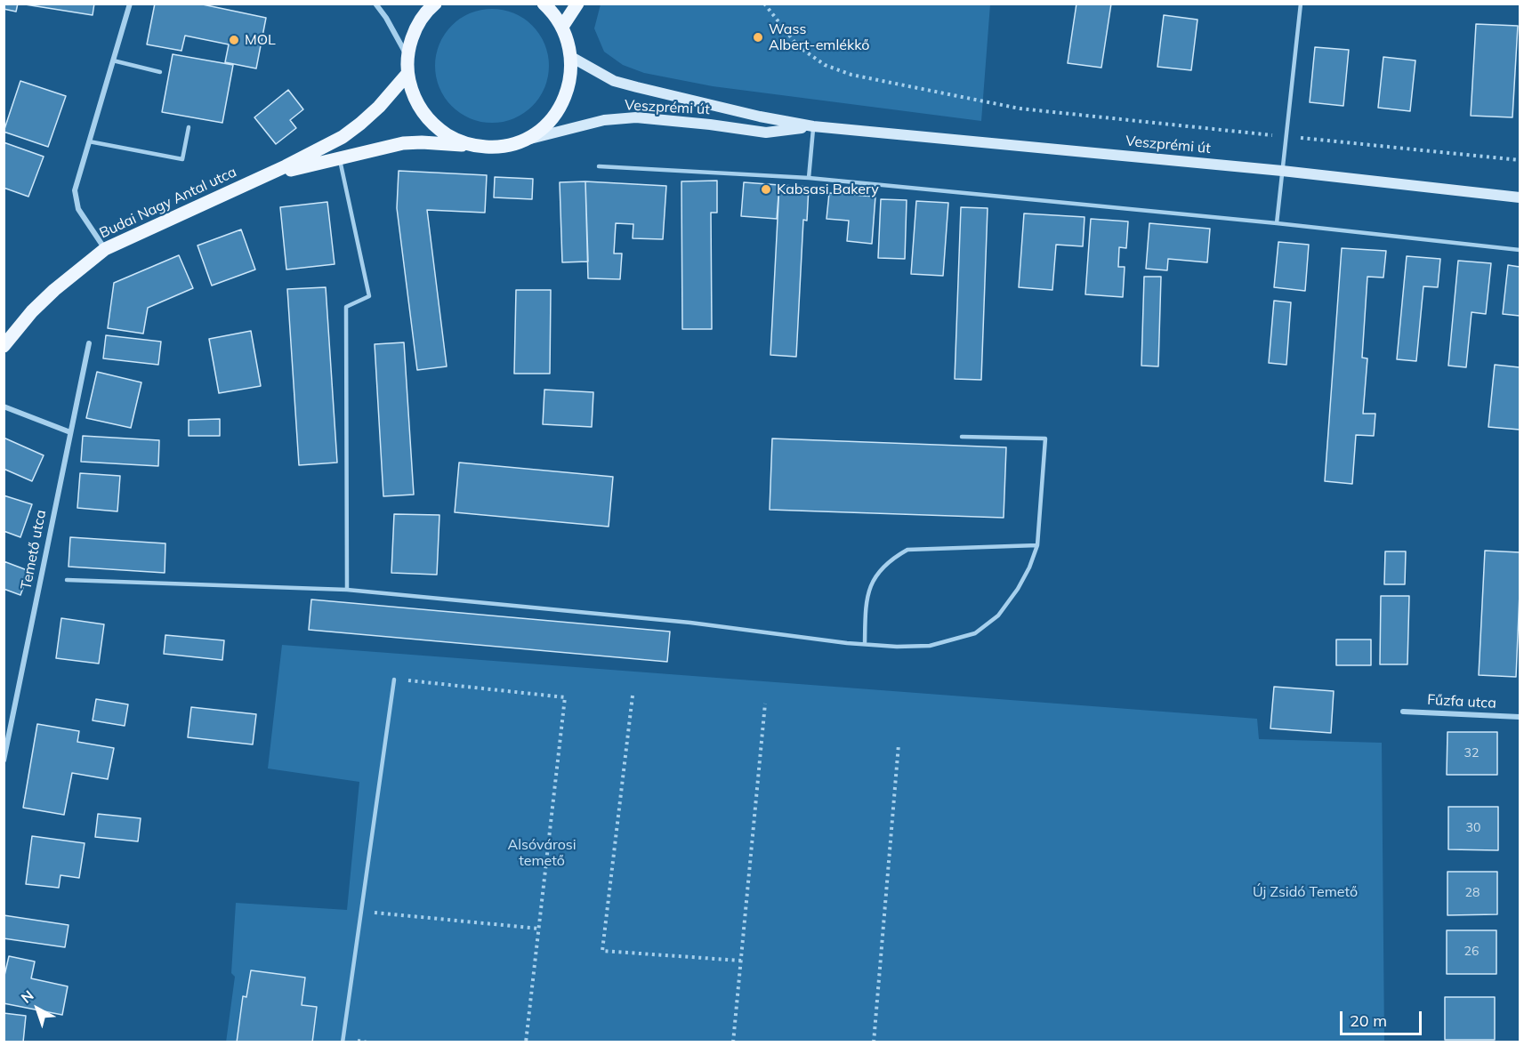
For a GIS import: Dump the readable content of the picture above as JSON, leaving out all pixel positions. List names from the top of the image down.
{
  "streets": {
    "main road": ["Veszprémi út", "Budai Nagy Antal utca"],
    "street": ["Temető utca", "Fűzfa utca"]
  },
  "crossings": [
    ["Veszprémi út", "Budai Nagy Antal utca"]
  ],
  "parks": ["Alsóvárosi temető", "Új Zsidó Temető"],
  "places": ["Wass Albert-emlékkő", "MOL", "Kabsasi Bakery"],
  "house_numbers": [
    "32",
    "30",
    "28",
    "26"
  ],
  "scale_bar": "20 m",
  "north": "top left"
}
